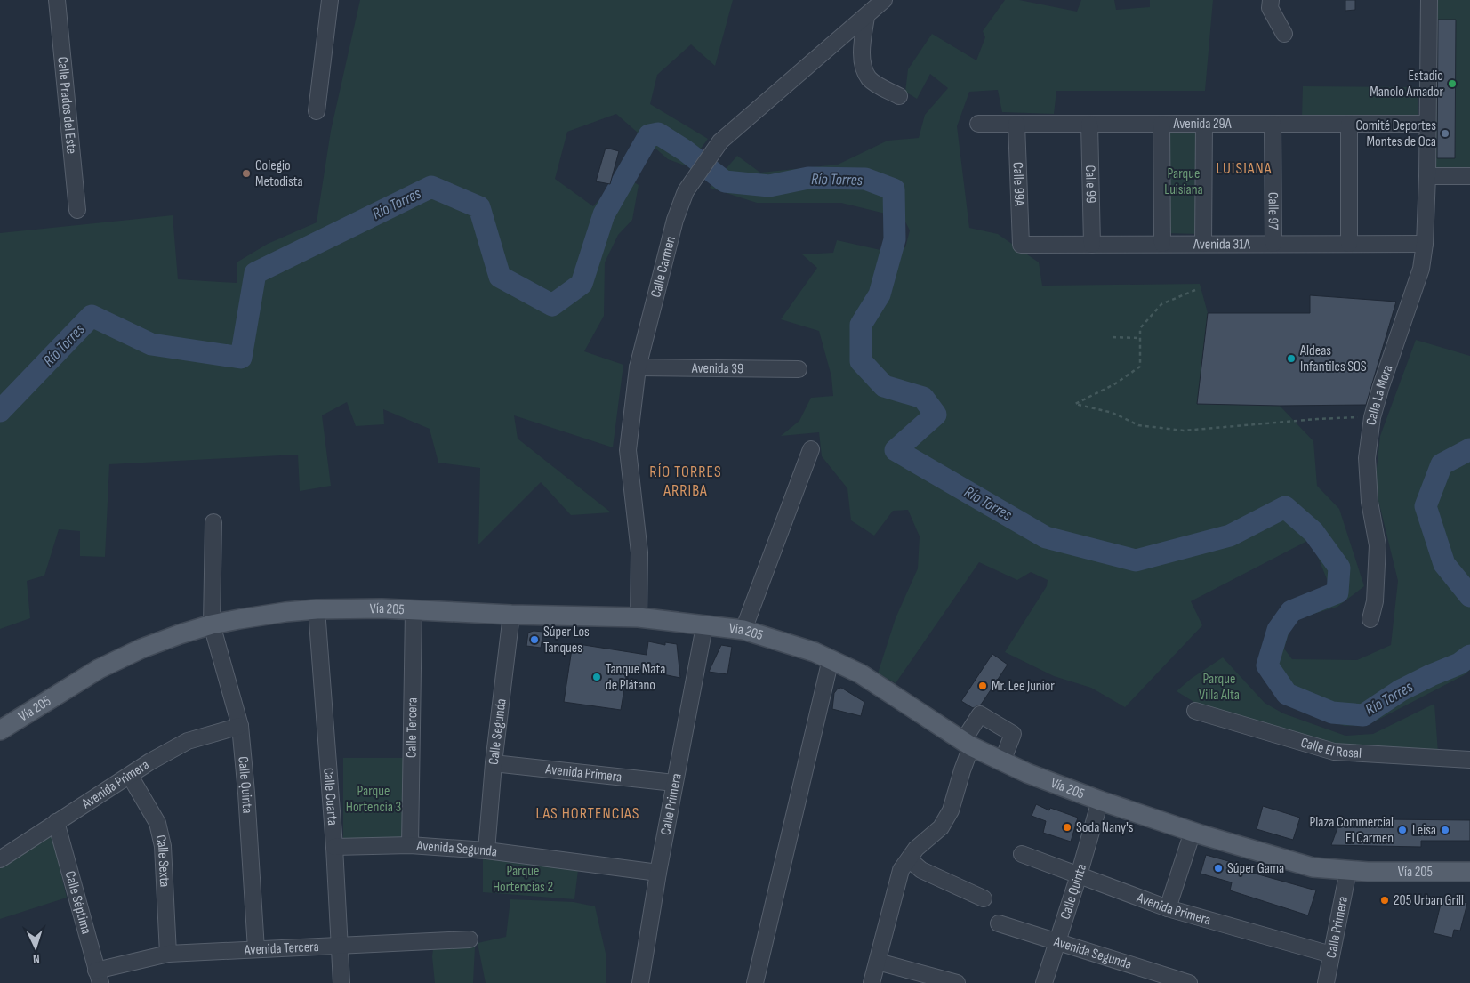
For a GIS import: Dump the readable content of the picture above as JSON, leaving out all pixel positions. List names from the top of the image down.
{
  "streets": {
    "main road": ["Vía 205"],
    "street": [
      "Calle Prados del Este",
      "Avenida 29A",
      "Calle 99A",
      "Calle 99",
      "Calle 97",
      "Avenida 31A",
      "Calle Carmen",
      "Avenida 39",
      "Calle La Mora",
      "Calle Tercera",
      "Calle Segunda",
      "Calle El Rosal",
      "Avenida Primera",
      "Calle Quinta",
      "Calle Cuarta",
      "Calle Primera",
      "Avenida Segunda",
      "Calle Sexta",
      "Calle Séptima",
      "Avenida Tercera"
    ]
  },
  "crossings": [
    ["Avenida 29A", "Calle 99A"],
    ["Avenida 29A", "Calle 99"],
    ["Avenida 29A", "Calle 97"],
    ["Avenida 29A", "Calle La Mora"],
    ["Calle 99A", "Avenida 31A"],
    ["Calle 99", "Avenida 31A"],
    ["Calle 97", "Avenida 31A"],
    ["Avenida 31A", "Calle La Mora"],
    ["Calle Carmen", "Avenida 39"],
    ["Calle Carmen", "Vía 205"],
    ["Vía 205", "Calle Tercera"],
    ["Vía 205", "Calle Segunda"],
    ["Vía 205", "Calle Quinta"],
    ["Vía 205", "Calle Cuarta"],
    ["Vía 205", "Calle Primera"],
    ["Calle Tercera", "Avenida Segunda"],
    ["Calle Segunda", "Avenida Primera"],
    ["Calle Segunda", "Avenida Segunda"],
    ["Avenida Primera", "Calle Quinta"],
    ["Avenida Primera", "Calle Primera"],
    ["Avenida Primera", "Calle Sexta"],
    ["Avenida Primera", "Calle Séptima"],
    ["Calle Quinta", "Avenida Segunda"],
    ["Calle Quinta", "Avenida Tercera"],
    ["Calle Cuarta", "Avenida Segunda"],
    ["Calle Cuarta", "Avenida Tercera"],
    ["Calle Primera", "Avenida Segunda"],
    ["Calle Sexta", "Avenida Tercera"],
    ["Calle Séptima", "Avenida Tercera"]
  ],
  "districts": ["LUISIANA", "RÍO TORRES ARRIBA", "LAS HORTENCIAS"],
  "water": ["Río Torres"],
  "parks": [
    "Parque Luisiana",
    "Parque Villa Alta",
    "Parque Hortencia 3",
    "Parque Hortencias 2"
  ],
  "places": [
    "Estadio Manolo Amador",
    "Comité Deportes Montes de Oca",
    "Colegio Metodista",
    "Aldeas Infantiles SOS",
    "Súper Los Tanques",
    "Tanque Mata de Plátano",
    "Mr. Lee Junior",
    "Soda Nany's",
    "Plaza Commercial El Carmen",
    "Leisa",
    "Súper Gama",
    "205 Urban Grill"
  ],
  "north": "bottom"
}
